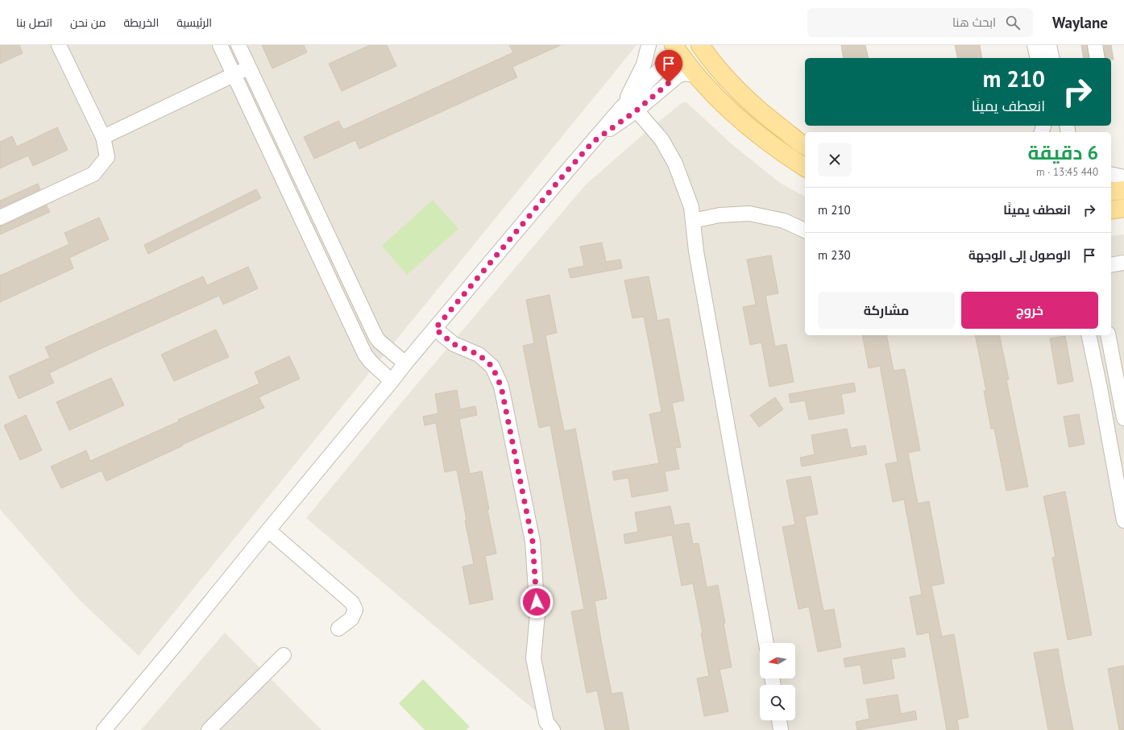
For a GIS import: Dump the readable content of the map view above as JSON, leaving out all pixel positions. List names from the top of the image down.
{
  "north": "left",
  "page": {
    "header": "Waylane",
    "search": "ابحث هنا",
    "nav": [
      "الرئيسية",
      "الخريطة",
      "من نحن",
      "اتصل بنا"
    ],
    "turn": ["210 m", "انعطف يمينًا"],
    "heading": ["6 دقيقة", "440 m · 13:45"],
    "list": [
      {
        "name": "انعطف يمينًا",
        "value": "210 m"
      },
      {
        "name": "الوصول إلى الوجهة",
        "value": "230 m"
      }
    ],
    "buttons": ["خروج", "مشاركة"]
  }
}
